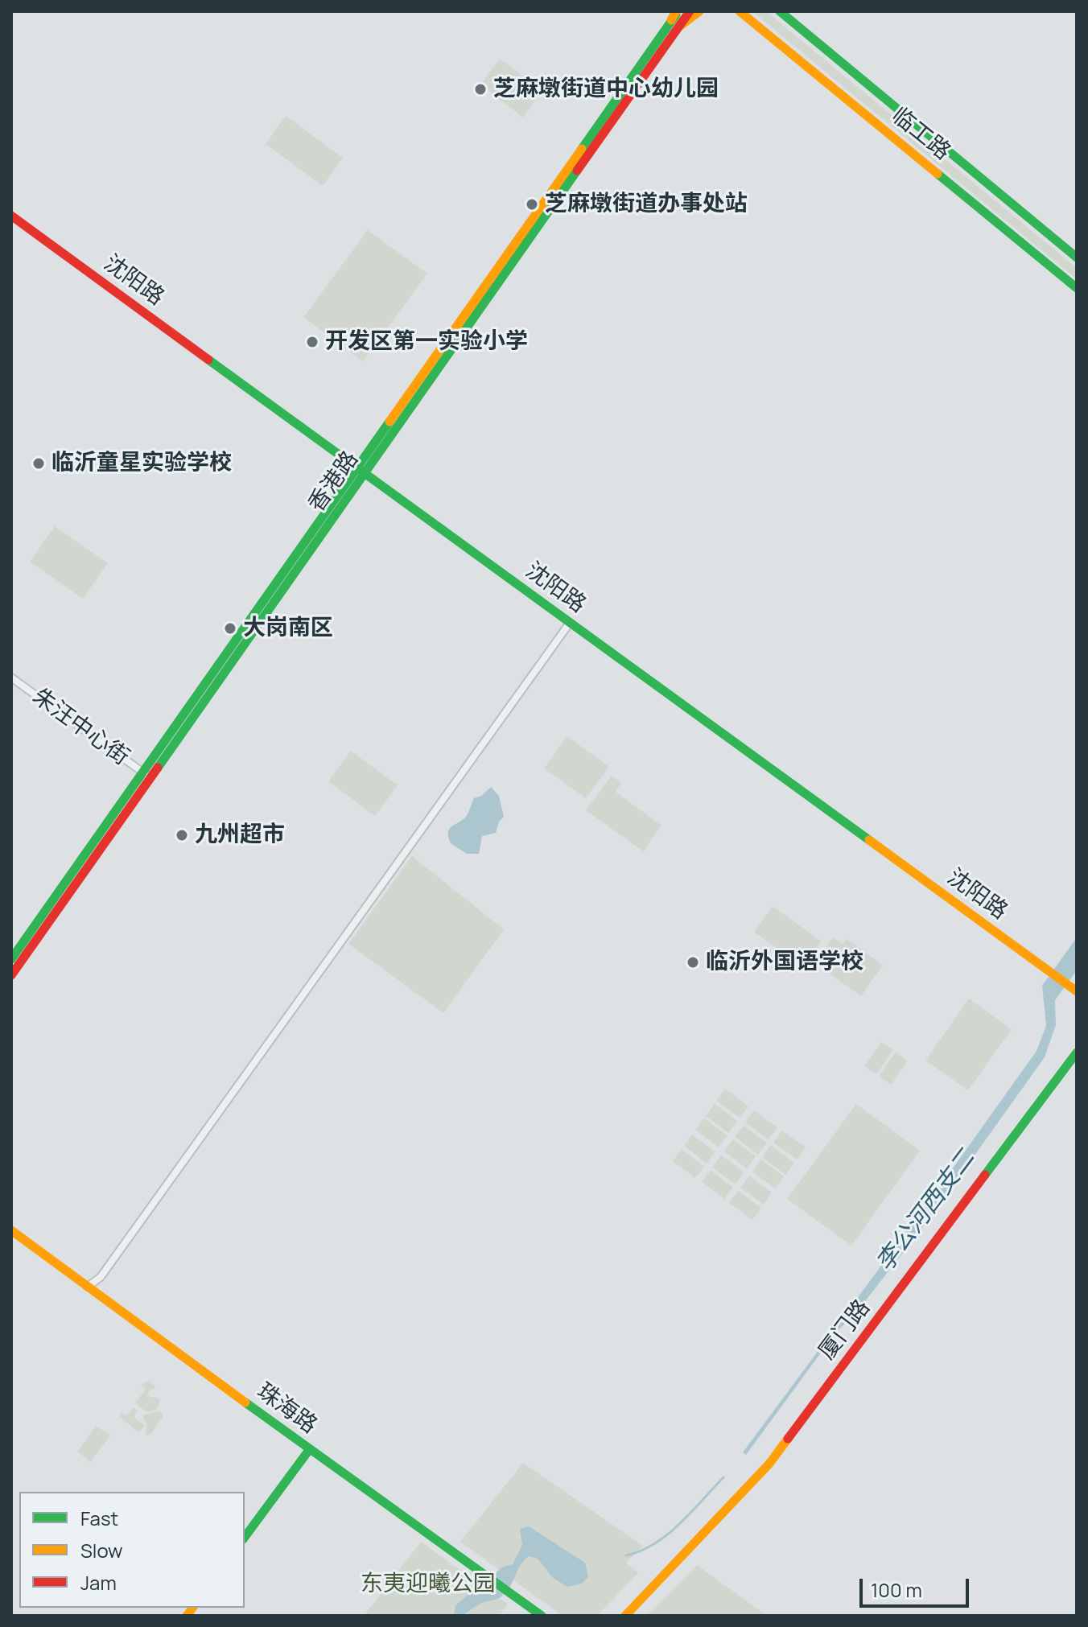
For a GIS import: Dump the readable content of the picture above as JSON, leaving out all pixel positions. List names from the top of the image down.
{
  "streets": {
    "main road": [
      "临工路",
      "沈阳路",
      "香港路",
      "厦门路",
      "珠海路"
    ],
    "street": ["朱汪中心街"]
  },
  "crossings": [
    ["沈阳路", "香港路"],
    ["香港路", "朱汪中心街"]
  ],
  "water": ["李公河西支二"],
  "parks": ["东夷迎曦公园"],
  "places": [
    "芝麻墩街道中心幼儿园",
    "芝麻墩街道办事处站",
    "开发区第一实验小学",
    "临沂童星实验学校",
    "大岗南区",
    "九州超市",
    "临沂外国语学校"
  ],
  "legend": ["Fast", "Slow", "Jam"],
  "scale_bar": "100 m"
}
